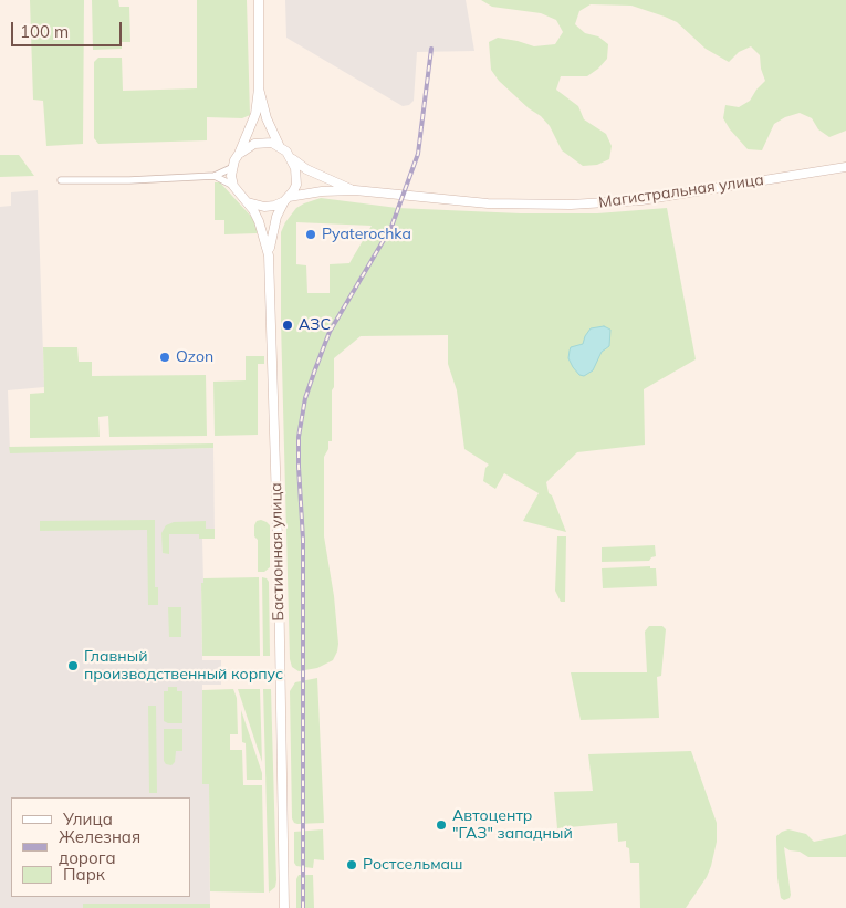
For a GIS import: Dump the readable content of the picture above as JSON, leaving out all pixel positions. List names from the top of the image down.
{
  "streets": {
    "main road": ["Магистральная улица", "Бастионная улица"]
  },
  "places": [
    "Pyaterochka",
    "АЗС",
    "Ozon",
    "Главный производственный корпус",
    "Автоцентр \"ГАЗ\" западный",
    "Ростсельмаш"
  ],
  "legend": ["Улица", "Железная дорога", "Парк"],
  "scale_bar": "100 m"
}
